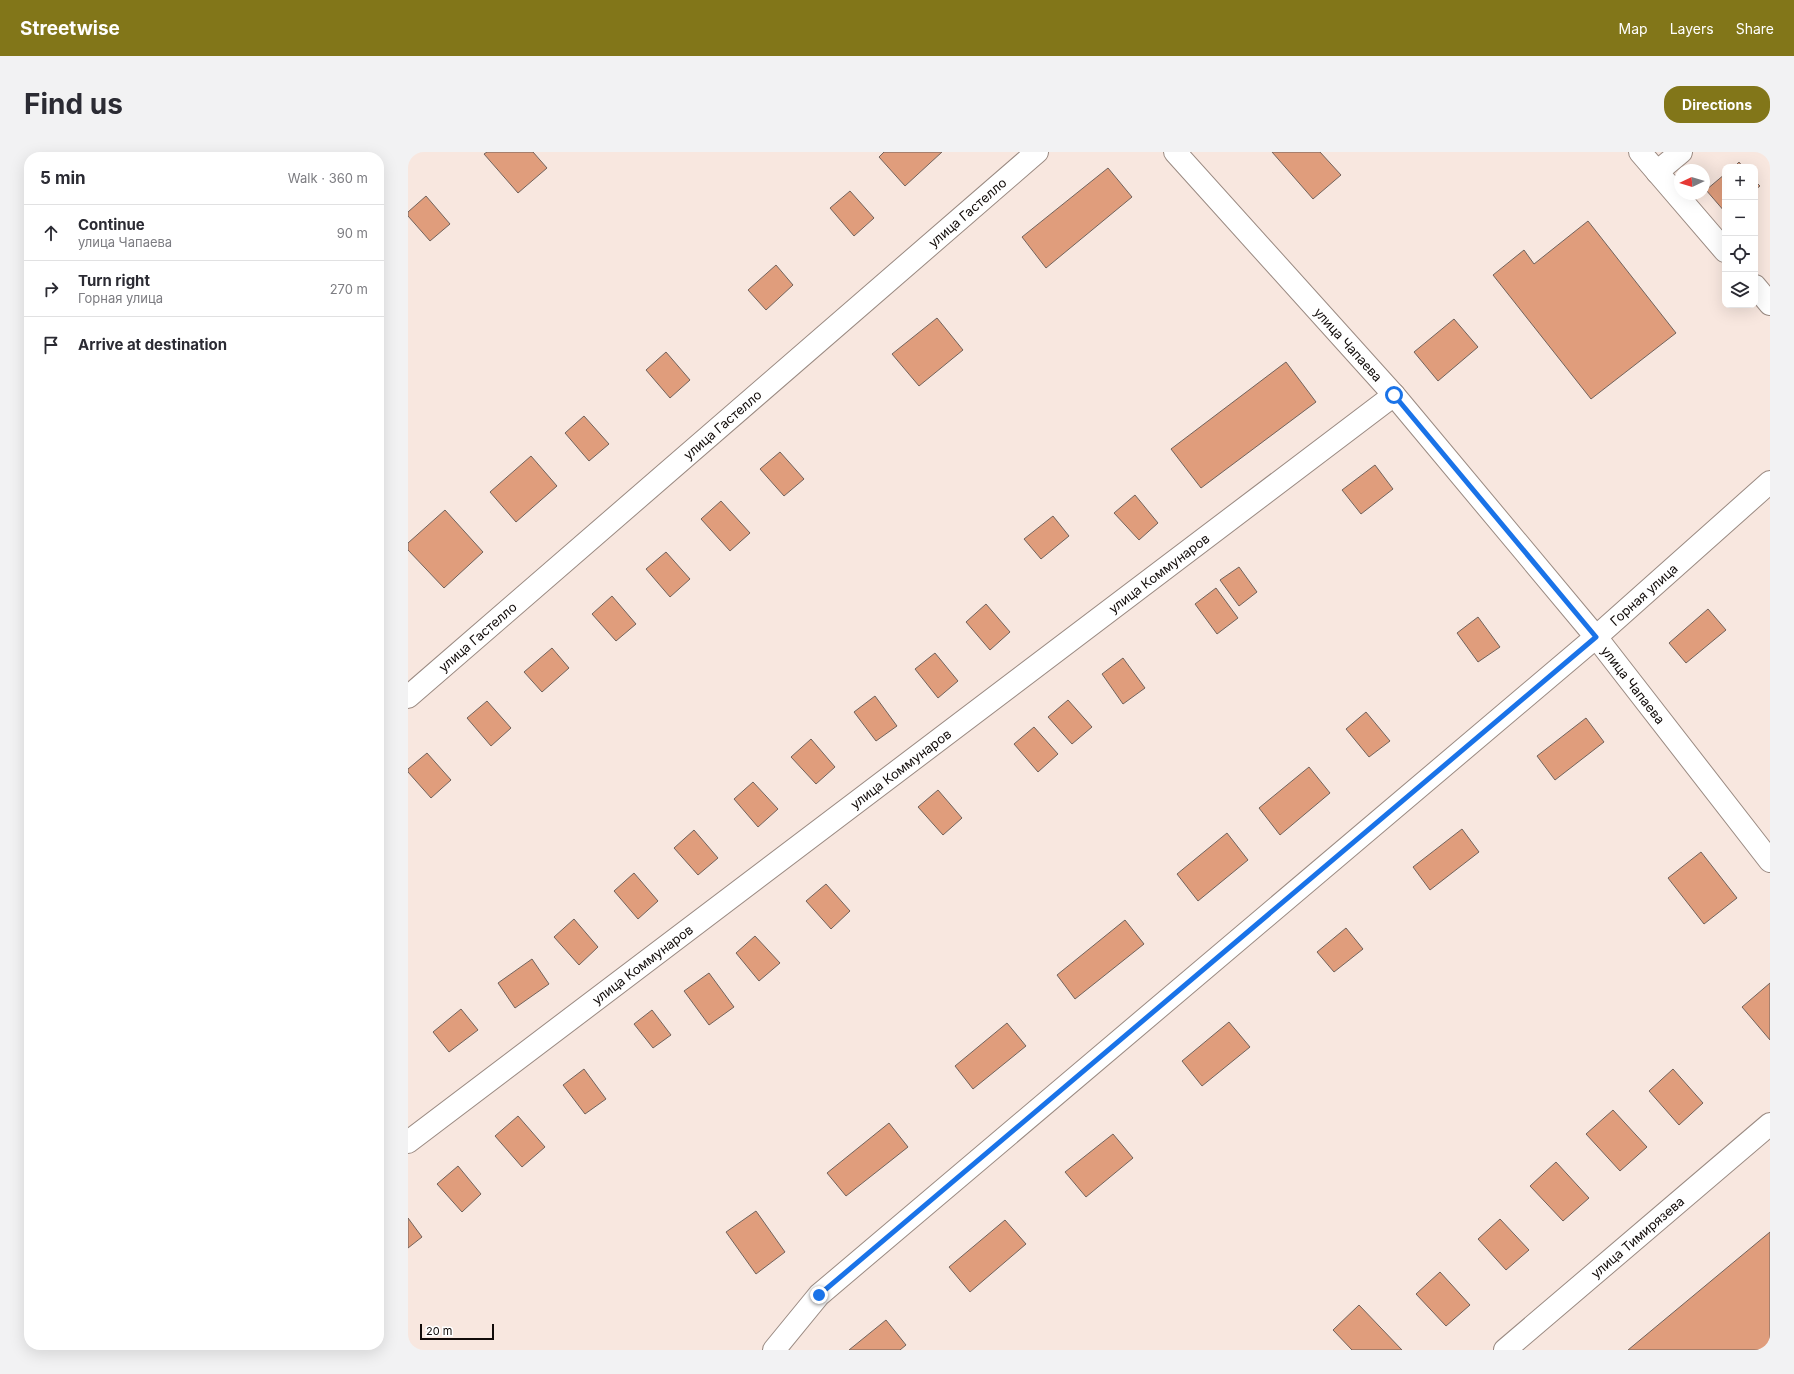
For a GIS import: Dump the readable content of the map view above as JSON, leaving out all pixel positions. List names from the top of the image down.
{
  "streets": {
    "street": [
      "улица Гастелло",
      "улица Чапаева",
      "улица Коммунаров",
      "Горная улица",
      "улица Тимирязева"
    ]
  },
  "crossings": [
    ["улица Чапаева", "улица Коммунаров"],
    ["улица Чапаева", "Горная улица"]
  ],
  "scale_bar": "20 m",
  "north": "left",
  "page": {
    "header": "Streetwise",
    "nav": ["Map", "Layers", "Share"],
    "buttons": "Directions",
    "title": "Find us",
    "heading": ["5 min", "Walk · 360 m"],
    "map_buttons": ["+", "−"],
    "list": [
      ["Continue", "улица Чапаева", "90 m"],
      ["Turn right", "Горная улица", "270 m"],
      "Arrive at destination"
    ],
    "scale": "20 m"
  }
}
